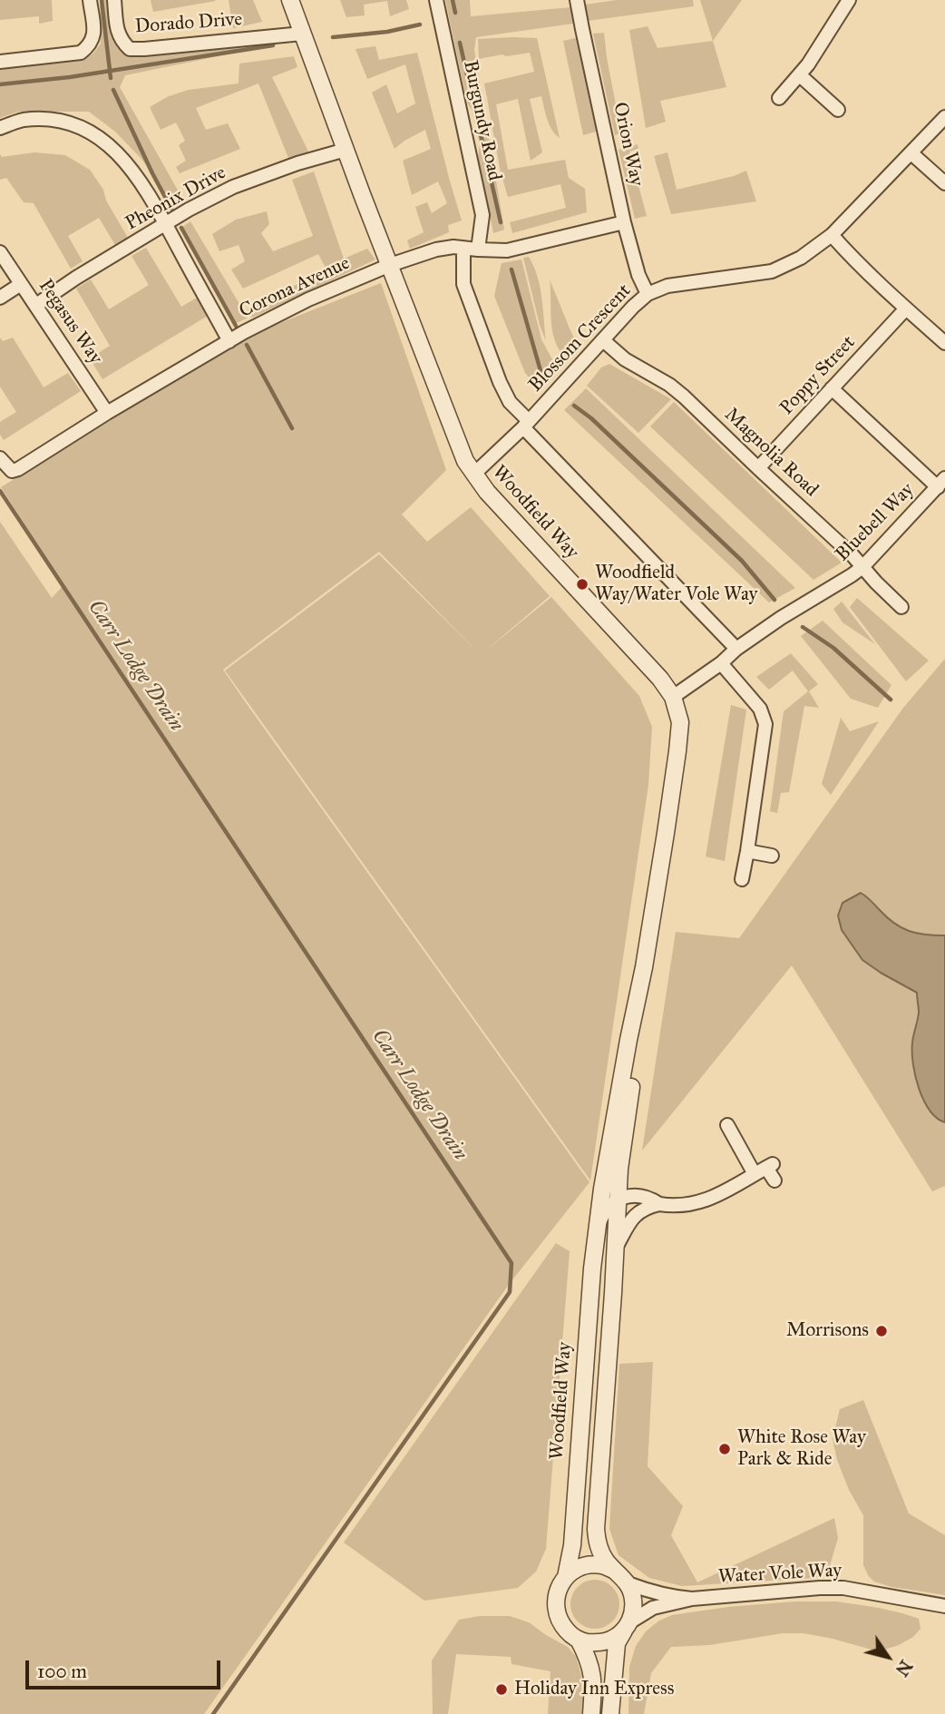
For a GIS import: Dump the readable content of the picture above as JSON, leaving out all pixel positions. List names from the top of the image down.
{
  "streets": {
    "street": [
      "Dorado Drive",
      "Burgundy Road",
      "Orion Way",
      "Pheonix Drive",
      "Corona Avenue",
      "Pegasus Way",
      "Blossom Crescent",
      "Poppy Street",
      "Magnolia Road",
      "Woodfield Way",
      "Bluebell Way",
      "Water Vole Way"
    ]
  },
  "crossings": [
    ["Dorado Drive", "Woodfield Way"],
    ["Burgundy Road", "Corona Avenue"],
    ["Orion Way", "Corona Avenue"],
    ["Orion Way", "Blossom Crescent"],
    ["Pheonix Drive", "Pegasus Way"],
    ["Pheonix Drive", "Woodfield Way"],
    ["Corona Avenue", "Pegasus Way"],
    ["Corona Avenue", "Woodfield Way"],
    ["Blossom Crescent", "Magnolia Road"],
    ["Blossom Crescent", "Woodfield Way"],
    ["Poppy Street", "Magnolia Road"],
    ["Magnolia Road", "Bluebell Way"],
    ["Woodfield Way", "Bluebell Way"],
    ["Woodfield Way", "Water Vole Way"]
  ],
  "water": ["Carr Lodge Drain"],
  "places": [
    "Woodfield Way/Water Vole Way",
    "Morrisons",
    "White Rose Way Park & Ride",
    "Holiday Inn Express"
  ],
  "scale_bar": "100 m",
  "north": "bottom right"
}
